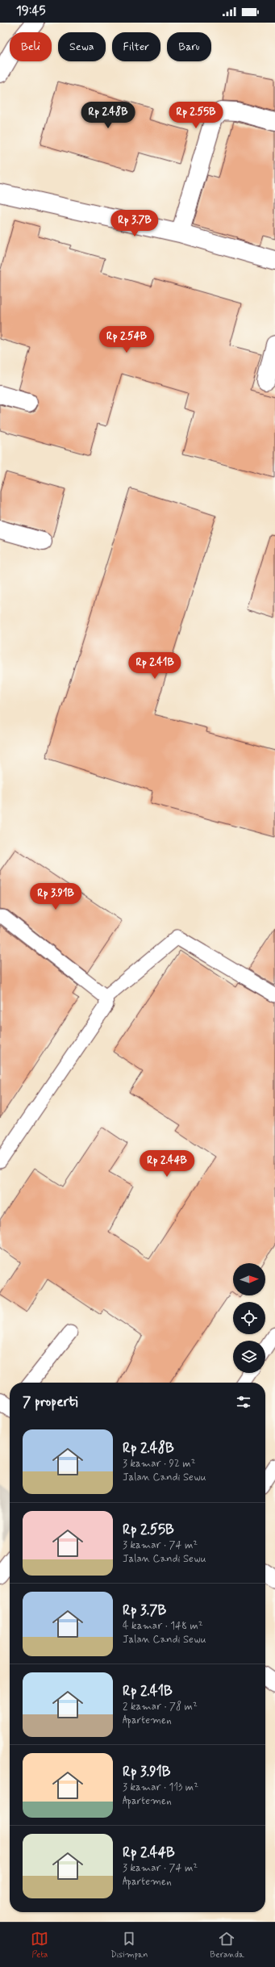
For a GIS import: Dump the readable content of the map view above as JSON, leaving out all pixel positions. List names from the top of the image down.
{
  "north": "right",
  "page": {
    "status": "19:45",
    "chip": [
      "Beli",
      "Sewa",
      "Filter",
      "Baru"
    ],
    "price": [
      "Rp 2.48B",
      "Rp 2.55B",
      "Rp 3.7B",
      "Rp 2.54B",
      "Rp 2.41B",
      "Rp 3.91B",
      "Rp 2.44B"
    ],
    "heading": "7 properti",
    "list": [
      {
        "name": "Rp 2.48B",
        "note": "3 kamar · 92 m² · Jalan Candi Sewu"
      },
      {
        "name": "Rp 2.55B",
        "note": "3 kamar · 74 m² · Jalan Candi Sewu"
      },
      {
        "name": "Rp 3.7B",
        "note": "4 kamar · 148 m² · Jalan Candi Sewu"
      },
      {
        "name": "Rp 2.41B",
        "note": "2 kamar · 78 m² · Apartemen"
      },
      {
        "name": "Rp 3.91B",
        "note": "3 kamar · 113 m² · Apartemen"
      },
      {
        "name": "Rp 2.44B",
        "note": "3 kamar · 74 m² · Apartemen"
      }
    ],
    "tabs": ["Peta", "Disimpan", "Beranda"]
  }
}
